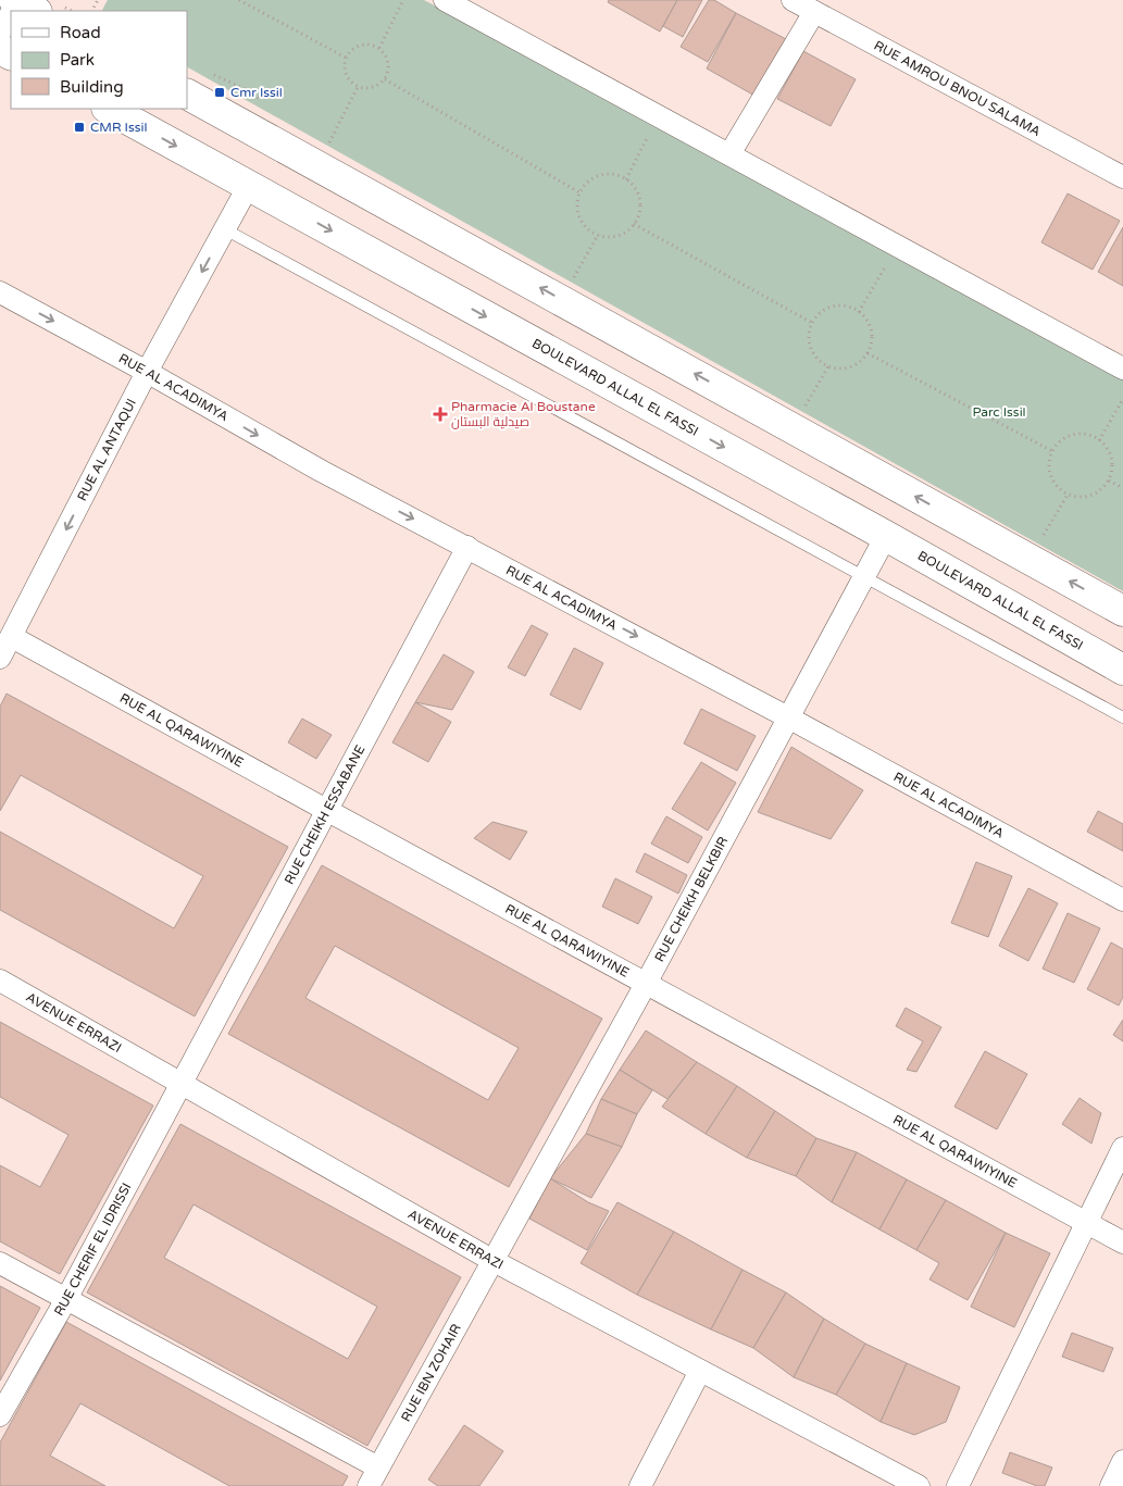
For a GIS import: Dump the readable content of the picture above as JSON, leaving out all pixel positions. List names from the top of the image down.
{
  "streets": {
    "main road": ["BOULEVARD ALLAL EL FASSI"],
    "street": [
      "RUE AMROU BNOU SALAMA",
      "RUE AL ACADIMYA",
      "RUE AL ANTAQUI",
      "RUE AL QARAWIYINE",
      "RUE CHEIKH ESSABANE",
      "RUE CHEIKH BELKBIR",
      "AVENUE ERRAZI",
      "RUE CHERIF EL IDRISSI",
      "RUE IBN ZOHAIR"
    ]
  },
  "crossings": [
    ["RUE AL ACADIMYA", "RUE AL ANTAQUI"],
    ["RUE AL ACADIMYA", "RUE CHEIKH ESSABANE"],
    ["RUE AL ACADIMYA", "RUE CHEIKH BELKBIR"],
    ["BOULEVARD ALLAL EL FASSI", "RUE AL ANTAQUI"],
    ["BOULEVARD ALLAL EL FASSI", "RUE CHEIKH BELKBIR"],
    ["RUE AL ANTAQUI", "RUE AL QARAWIYINE"],
    ["RUE AL QARAWIYINE", "RUE CHEIKH ESSABANE"],
    ["RUE AL QARAWIYINE", "RUE CHEIKH BELKBIR"],
    ["RUE CHEIKH ESSABANE", "AVENUE ERRAZI"],
    ["RUE CHEIKH ESSABANE", "RUE CHERIF EL IDRISSI"],
    ["RUE CHEIKH BELKBIR", "AVENUE ERRAZI"],
    ["RUE CHEIKH BELKBIR", "RUE IBN ZOHAIR"],
    ["AVENUE ERRAZI", "RUE CHERIF EL IDRISSI"],
    ["AVENUE ERRAZI", "RUE IBN ZOHAIR"]
  ],
  "one_way": ["RUE AL ACADIMYA", "RUE AL ANTAQUI"],
  "parks": ["Parc Issil"],
  "places": {
    "transit": ["Cmr Issil", "CMR Issil"],
    "health": ["Pharmacie Al Boustane صيدلية البستان"]
  },
  "legend": ["Road", "Park", "Building"]
}
